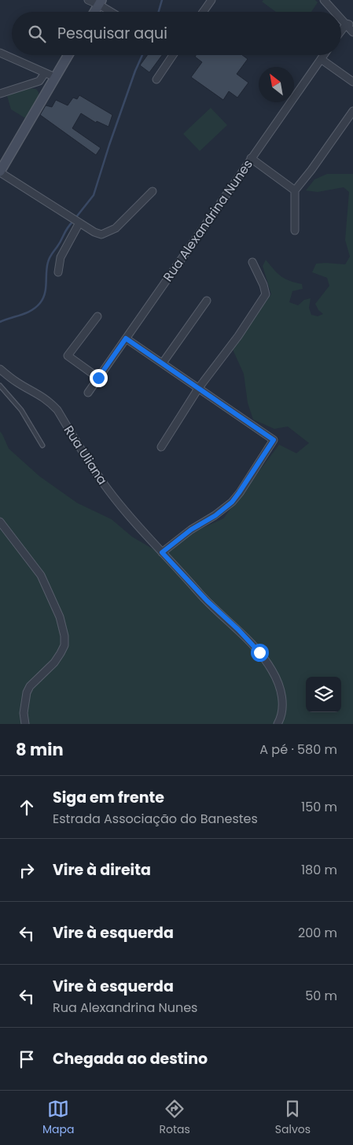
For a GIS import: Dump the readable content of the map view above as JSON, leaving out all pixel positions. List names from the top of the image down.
{
  "streets": {
    "street": ["Rua Alexandrina Nunes", "Rua Uliana"]
  },
  "north": "top left",
  "page": {
    "search": "Pesquisar aqui",
    "heading": ["8 min", "A pé · 580 m"],
    "list": [
      ["Siga em frente", "Estrada Associação do Banestes", "150 m"],
      ["Vire à direita", "180 m"],
      ["Vire à esquerda", "200 m"],
      ["Vire à esquerda", "Rua Alexandrina Nunes", "50 m"],
      "Chegada ao destino"
    ],
    "nav": ["Mapa", "Rotas", "Salvos"]
  }
}
